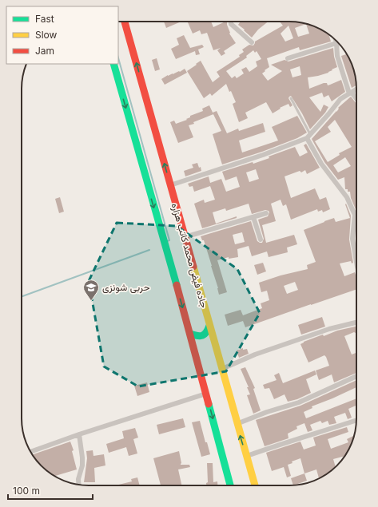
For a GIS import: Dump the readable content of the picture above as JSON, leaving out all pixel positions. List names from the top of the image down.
{
  "streets": {
    "main road": ["جاده فیض محمد کاتب هزاره"]
  },
  "places": {
    "school or university": ["حربی شونزی"]
  },
  "legend": ["Fast", "Slow", "Jam"],
  "scale_bar": "100 m"
}
